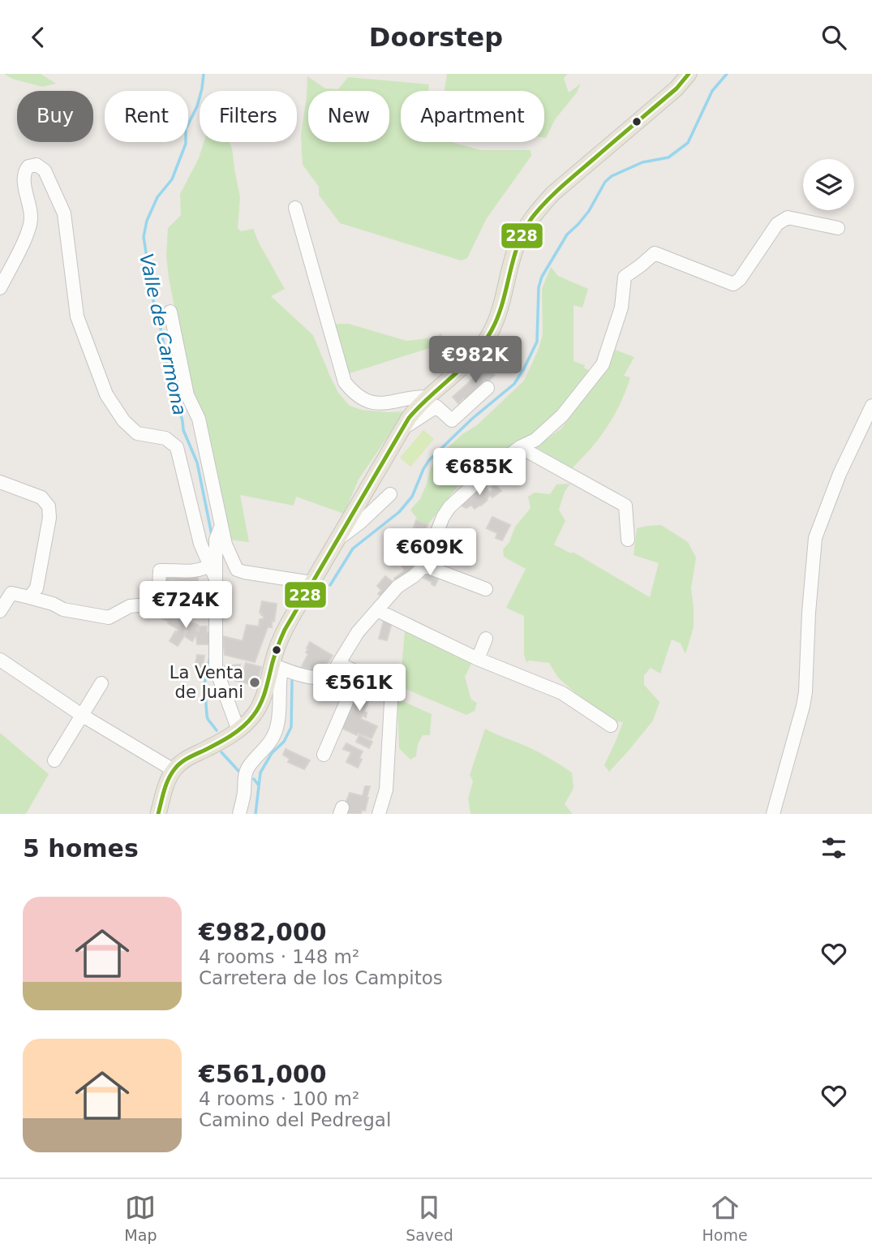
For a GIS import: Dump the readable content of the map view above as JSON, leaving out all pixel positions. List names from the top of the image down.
{
  "water": ["Valle de Carmona"],
  "places": ["La Venta de Juani"],
  "lines": ["transit line 228"],
  "page": {
    "header": "Doorstep",
    "chip": [
      "Buy",
      "Rent",
      "Filters",
      "New",
      "Apartment"
    ],
    "price": [
      "€982K",
      "€685K",
      "€609K",
      "€724K",
      "€561K"
    ],
    "heading": "5 homes",
    "list": [
      {
        "name": "€982,000",
        "note": "4 rooms · 148 m² · Carretera de los Campitos"
      },
      {
        "name": "€561,000",
        "note": "4 rooms · 100 m² · Camino del Pedregal"
      }
    ],
    "tabs": ["Map", "Saved", "Home"]
  }
}
